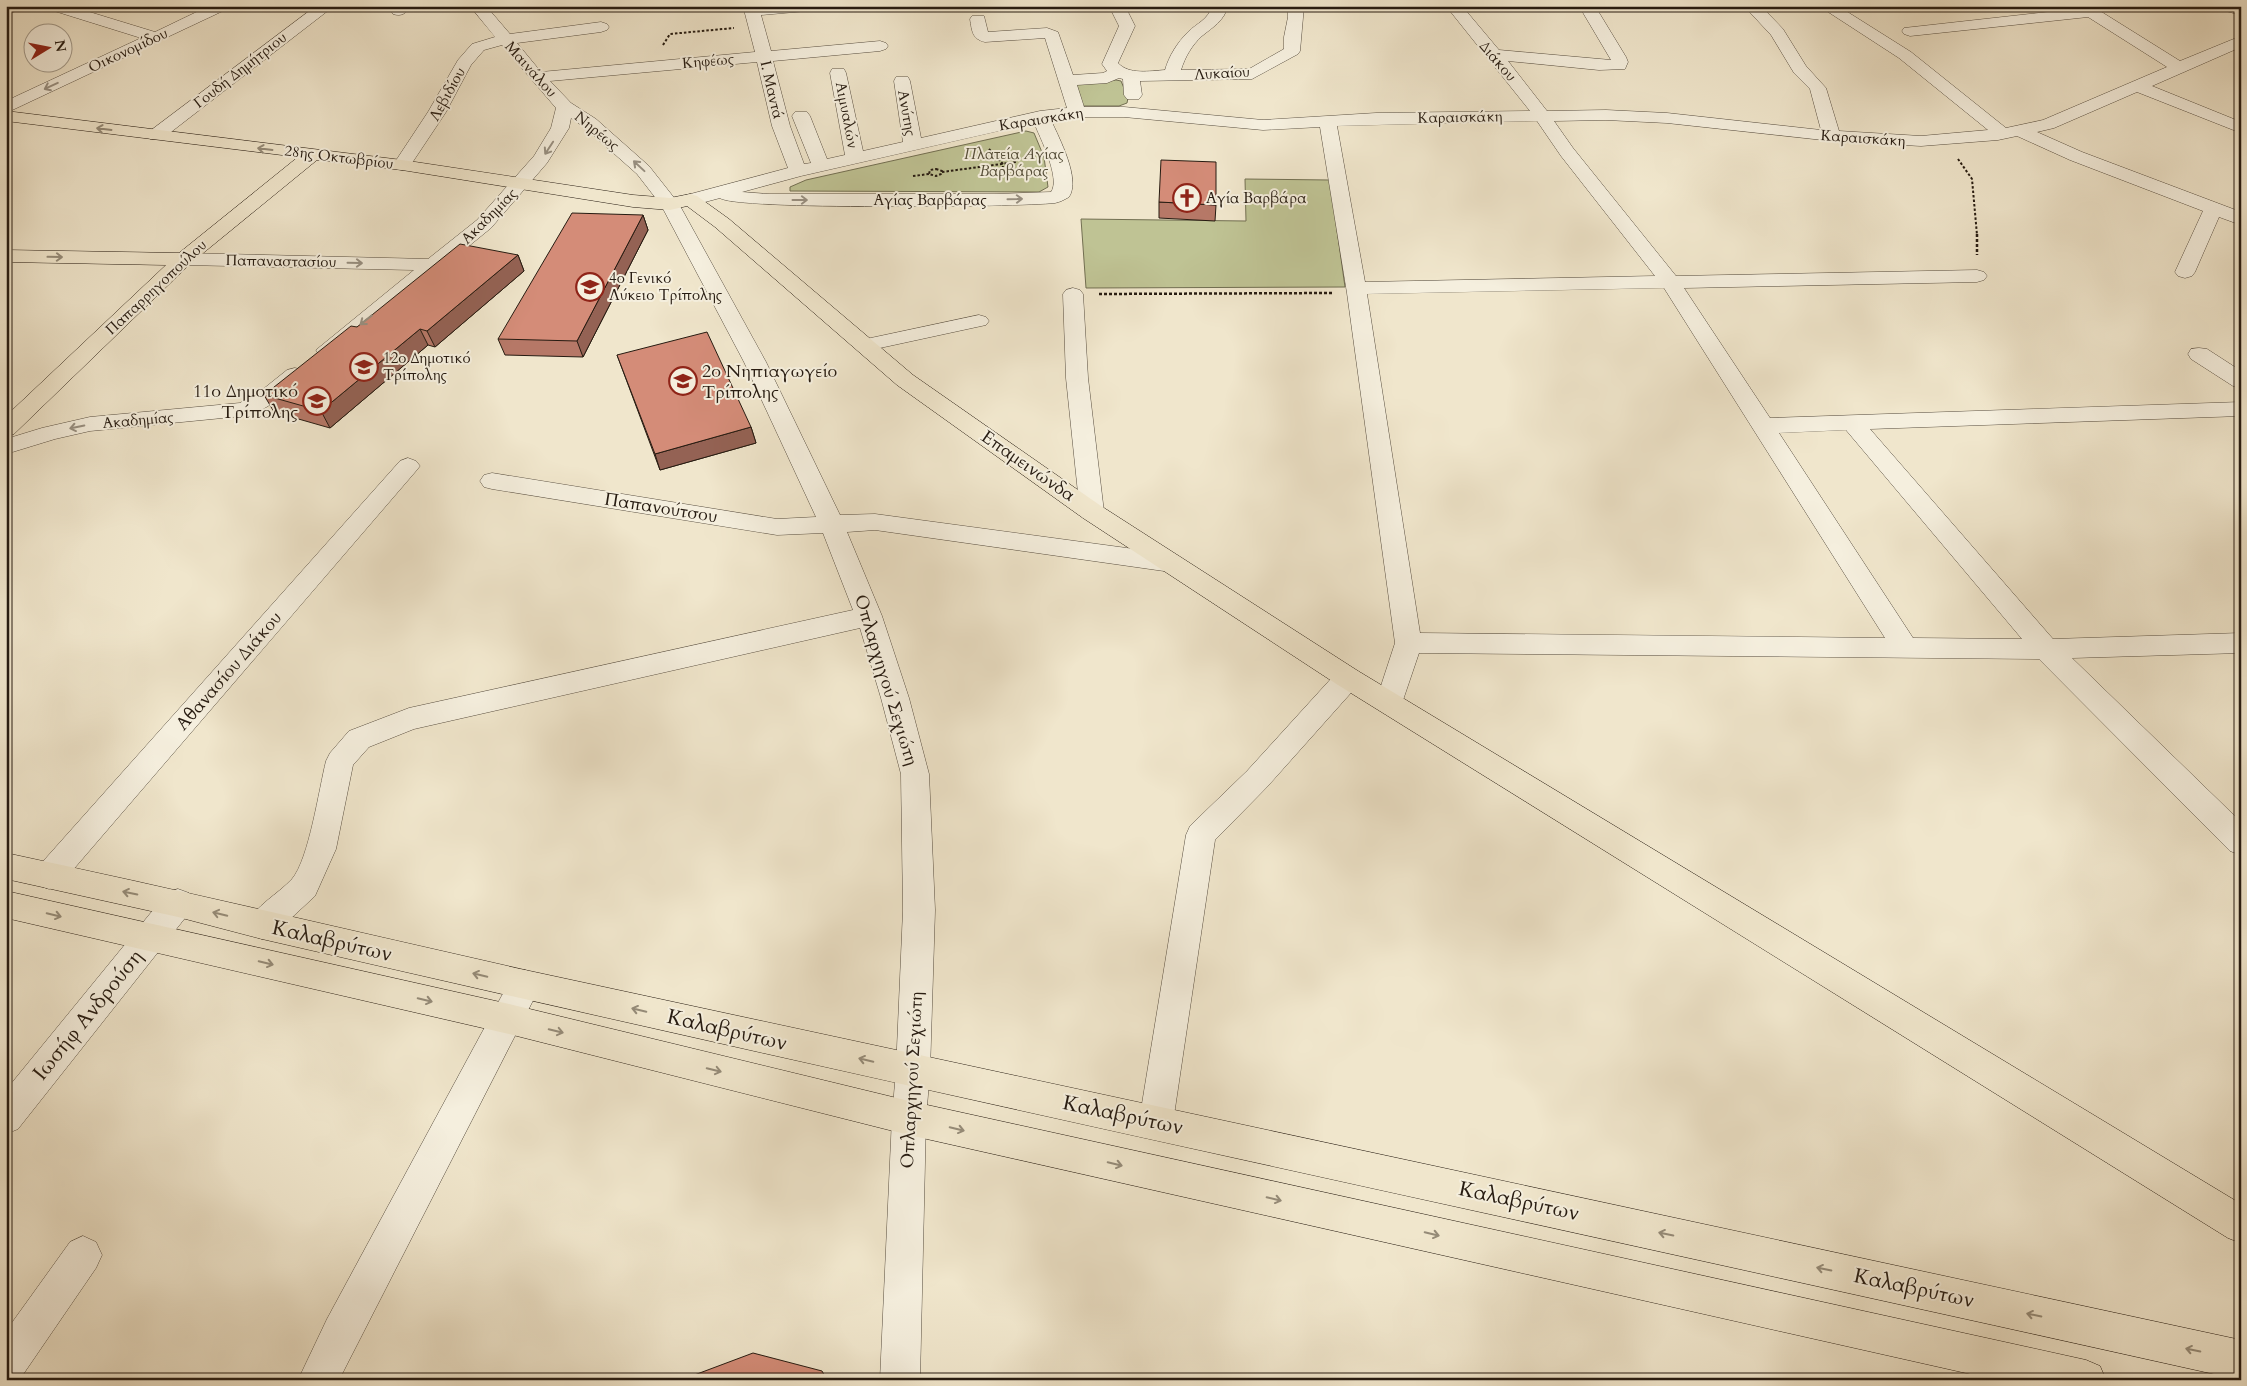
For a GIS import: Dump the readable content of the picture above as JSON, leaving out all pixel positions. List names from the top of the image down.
{
  "streets": {
    "main road": [
      "28ης Οκτωβρίου",
      "Παπαναστασίου",
      "Παπαρρηγοπούλου",
      "Επαμεινώνδα",
      "Καλαβρύτων"
    ],
    "street": [
      "Οικονομίδου",
      "Κηφέως",
      "Διάκου",
      "Μαινάλου",
      "Γουδή Δημήτριου",
      "Λυκαίου",
      "Ι. Μαντά",
      "Λεβιδίου",
      "Ανύτης",
      "Αιμυαλών",
      "Καραισκάκη",
      "Νηρέως",
      "Αγίας Βαρβάρας",
      "Ακαδημίας",
      "Παπανούτσου",
      "Αθανασίου Διάκου",
      "Οπλαρχηγού Σεχιώτη",
      "Ιωσήφ Ανδρούση"
    ]
  },
  "crossings": [
    ["Κηφέως", "Μαινάλου"],
    ["Κηφέως", "Ι. Μαντά"],
    ["Κηφέως", "Νηρέως"],
    ["Διάκου", "Καραισκάκη"],
    ["Μαινάλου", "Λεβιδίου"],
    ["Μαινάλου", "Νηρέως"],
    ["Μαινάλου", "28ης Οκτωβρίου"],
    ["Μαινάλου", "Ακαδημίας"],
    ["Γουδή Δημήτριου", "28ης Οκτωβρίου"],
    ["Ι. Μαντά", "Καραισκάκη"],
    ["Λεβιδίου", "28ης Οκτωβρίου"],
    ["Ανύτης", "Καραισκάκη"],
    ["Αιμυαλών", "Καραισκάκη"],
    ["Καραισκάκη", "Νηρέως"],
    ["Καραισκάκη", "28ης Οκτωβρίου"],
    ["Καραισκάκη", "Αγίας Βαρβάρας"],
    ["Καραισκάκη", "Επαμεινώνδα"],
    ["Καραισκάκη", "Οπλαρχηγού Σεχιώτη"],
    ["Νηρέως", "28ης Οκτωβρίου"],
    ["Νηρέως", "Επαμεινώνδα"],
    ["Νηρέως", "Οπλαρχηγού Σεχιώτη"],
    ["28ης Οκτωβρίου", "Ακαδημίας"],
    ["28ης Οκτωβρίου", "Παπαρρηγοπούλου"],
    ["28ης Οκτωβρίου", "Επαμεινώνδα"],
    ["28ης Οκτωβρίου", "Οπλαρχηγού Σεχιώτη"],
    ["Ακαδημίας", "Παπαναστασίου"],
    ["Παπαναστασίου", "Παπαρρηγοπούλου"],
    ["Επαμεινώνδα", "Παπανούτσου"],
    ["Επαμεινώνδα", "Οπλαρχηγού Σεχιώτη"],
    ["Παπανούτσου", "Οπλαρχηγού Σεχιώτη"],
    ["Αθανασίου Διάκου", "Καλαβρύτων"],
    ["Οπλαρχηγού Σεχιώτη", "Καλαβρύτων"],
    ["Καλαβρύτων", "Ιωσήφ Ανδρούση"]
  ],
  "one_way": [
    "Οικονομίδου",
    "Μαινάλου",
    "Νηρέως",
    "28ης Οκτωβρίου",
    "Ακαδημίας",
    "Παπαναστασίου"
  ],
  "parks": ["Πλατεία Αγίας Βαρβάρας"],
  "places": {
    "church": ["Αγία Βαρβάρα"],
    "school or university": [
      "4ο Γενικό Λύκειο Τρίπολης",
      "12ο Δημοτικό Τρίπολης",
      "2ο Νηπιαγωγείο Τρίπολης",
      "11ο Δημοτικό Τρίπολης"
    ]
  },
  "north": "right"
}
